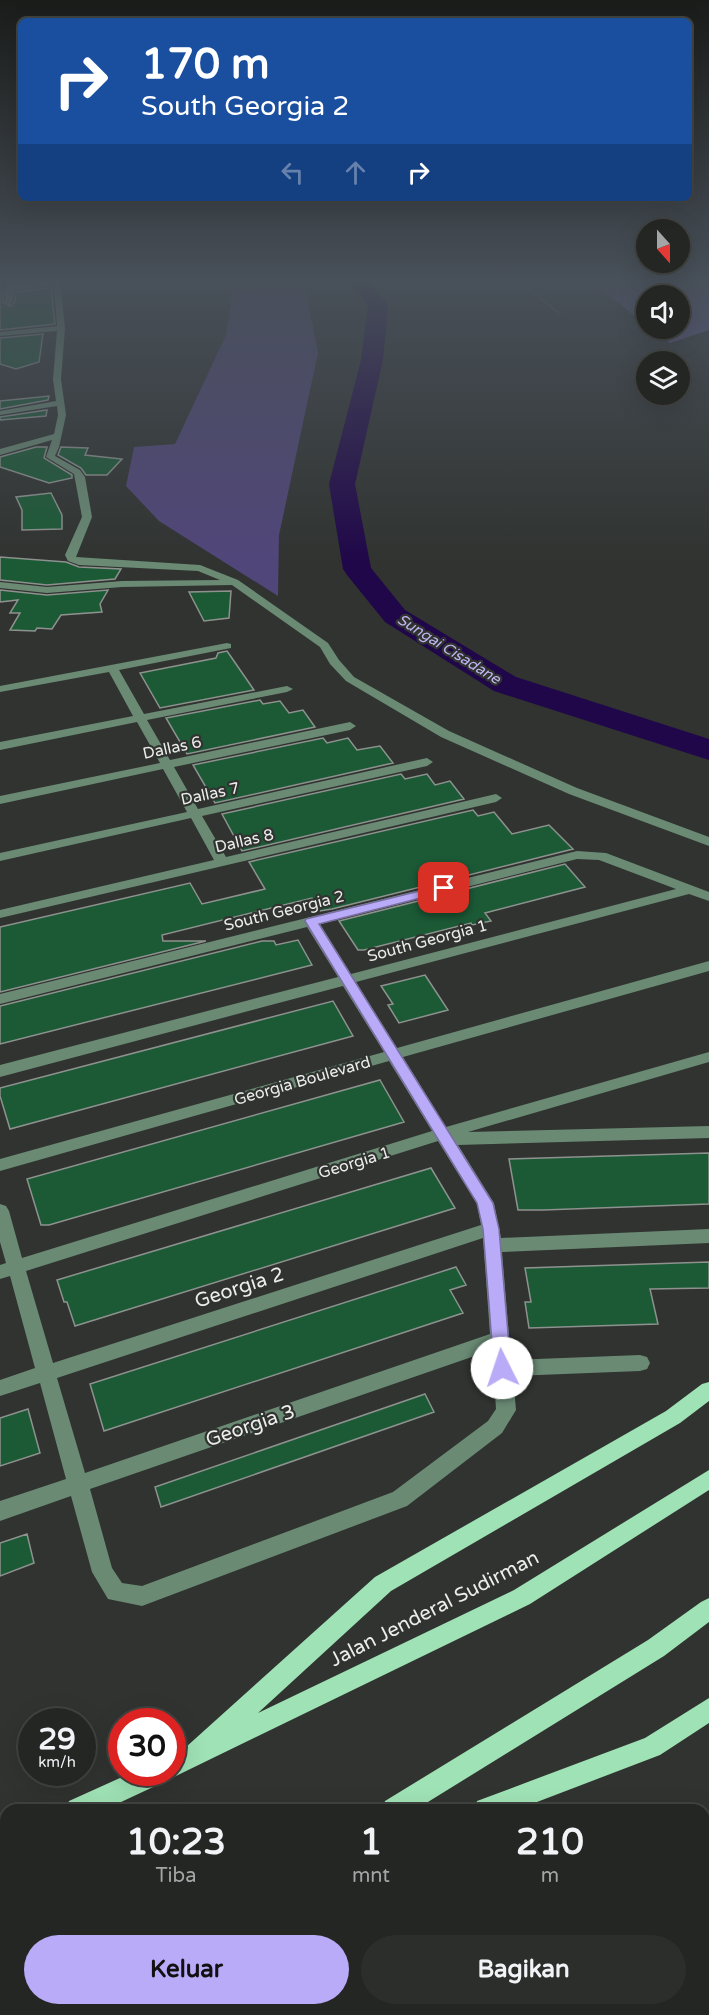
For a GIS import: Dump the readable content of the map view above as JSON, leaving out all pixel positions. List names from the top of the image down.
{
  "streets": {
    "main road": ["Jalan Jenderal Sudirman"],
    "street": [
      "Dallas 6",
      "Dallas 7",
      "Dallas 8",
      "South Georgia 2",
      "South Georgia 1",
      "Georgia Boulevard",
      "Georgia 1",
      "Georgia 2",
      "Georgia 3"
    ]
  },
  "crossings": [
    ["South Georgia 2", "South Georgia 1"]
  ],
  "water": ["Sungai Cisadane"],
  "north": "bottom",
  "page": {
    "turn": ["170 m", "South Georgia 2"],
    "speed": "29 km/h",
    "limit": "30",
    "eta": [
      "10:23",
      "Tiba",
      "1",
      "mnt",
      "210",
      "m"
    ],
    "buttons": ["Keluar", "Bagikan"]
  }
}
